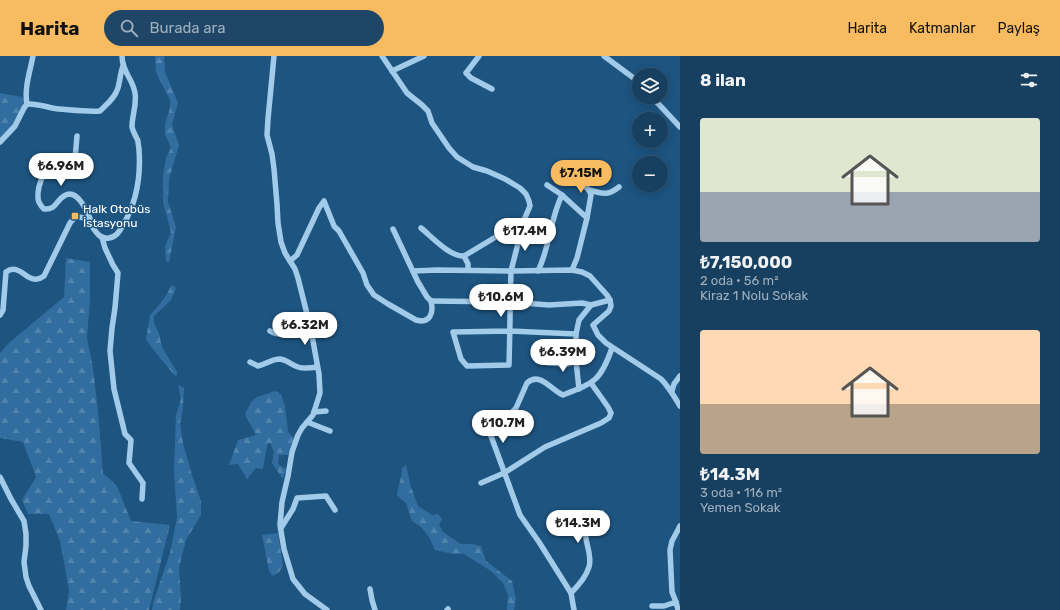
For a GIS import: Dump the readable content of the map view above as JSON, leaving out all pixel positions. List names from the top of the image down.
{
  "places": {
    "transit": ["Halk Otobüs İstasyonu"]
  },
  "page": {
    "header": "Harita",
    "search": "Burada ara",
    "nav": ["Harita", "Katmanlar", "Paylaş"],
    "heading": "8 ilan",
    "map_buttons": ["+", "−"],
    "list": [
      {
        "name": "₺7,150,000",
        "note": "2 oda · 56 m² · Kiraz 1 Nolu Sokak"
      },
      {
        "name": "₺14.3M",
        "note": "3 oda · 116 m² · Yemen Sokak"
      }
    ],
    "price": [
      "₺6.96M",
      "₺7.15M",
      "₺17.4M",
      "₺10.6M",
      "₺6.32M",
      "₺6.39M",
      "₺10.7M",
      "₺14.3M"
    ]
  }
}
